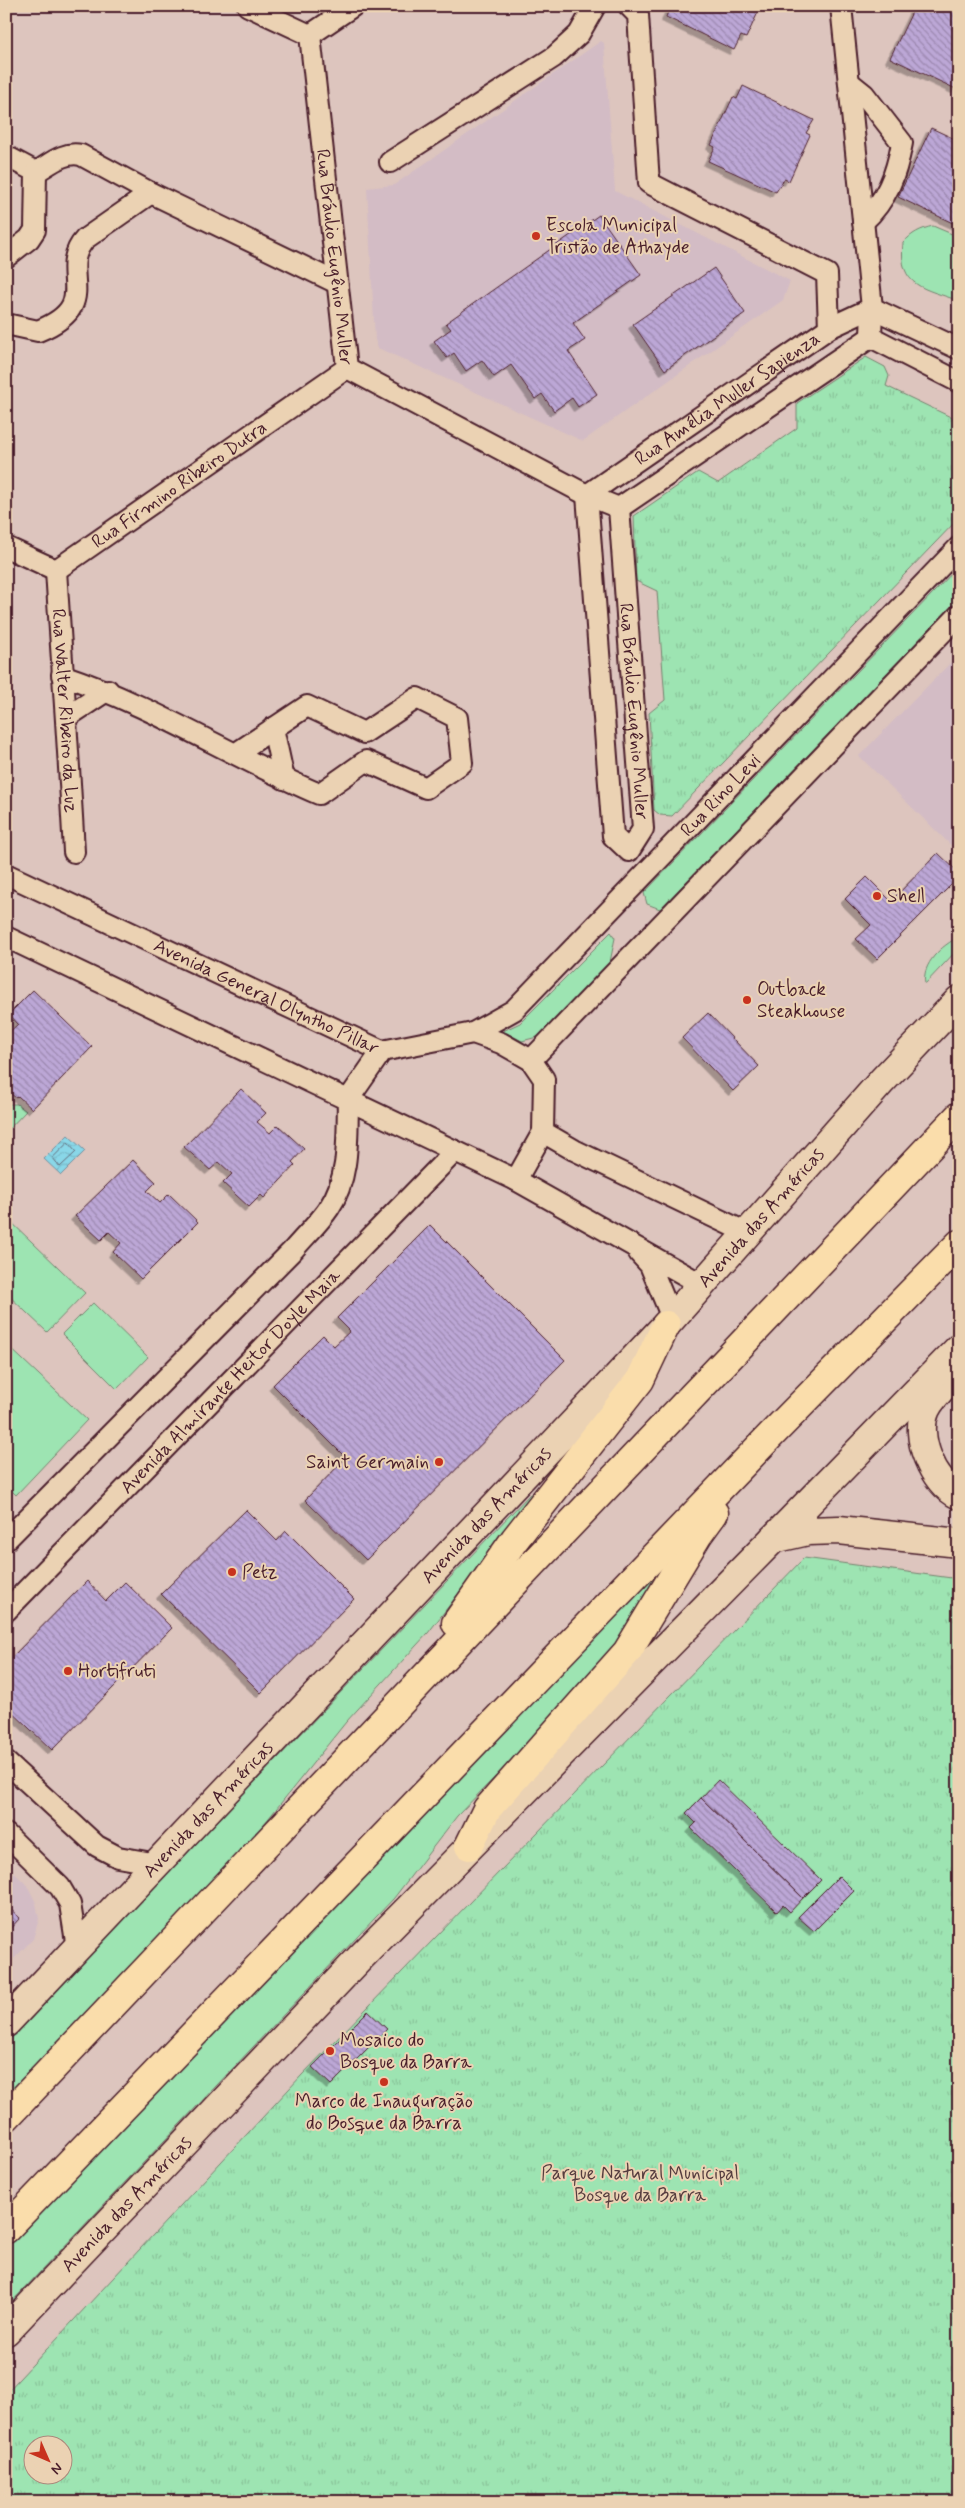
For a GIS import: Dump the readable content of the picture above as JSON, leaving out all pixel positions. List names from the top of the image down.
{
  "streets": {
    "main road": ["Avenida das Américas"],
    "street": [
      "Rua Bráulio Eugênio Muller",
      "Rua Amélia Muller Sapienza",
      "Rua Firmino Ribeiro Dutra",
      "Rua Walter Ribeiro da Luz",
      "Rua Rino Levi",
      "Avenida General Olyntho Pillar",
      "Avenida Almirante Heitor Doyle Maia"
    ]
  },
  "crossings": [
    ["Rua Bráulio Eugênio Muller", "Rua Amélia Muller Sapienza"],
    ["Rua Bráulio Eugênio Muller", "Rua Firmino Ribeiro Dutra"],
    ["Rua Firmino Ribeiro Dutra", "Rua Walter Ribeiro da Luz"],
    ["Rua Rino Levi", "Avenida General Olyntho Pillar"]
  ],
  "parks": ["Parque Natural Municipal Bosque da Barra"],
  "places": [
    "Escola Municipal Tristão de Athayde",
    "Shell",
    "Outback Steakhouse",
    "Saint Germain",
    "Petz",
    "Hortifruti",
    "Mosaico do Bosque da Barra",
    "Marco de Inauguração do Bosque da Barra"
  ],
  "north": "bottom right"
}
